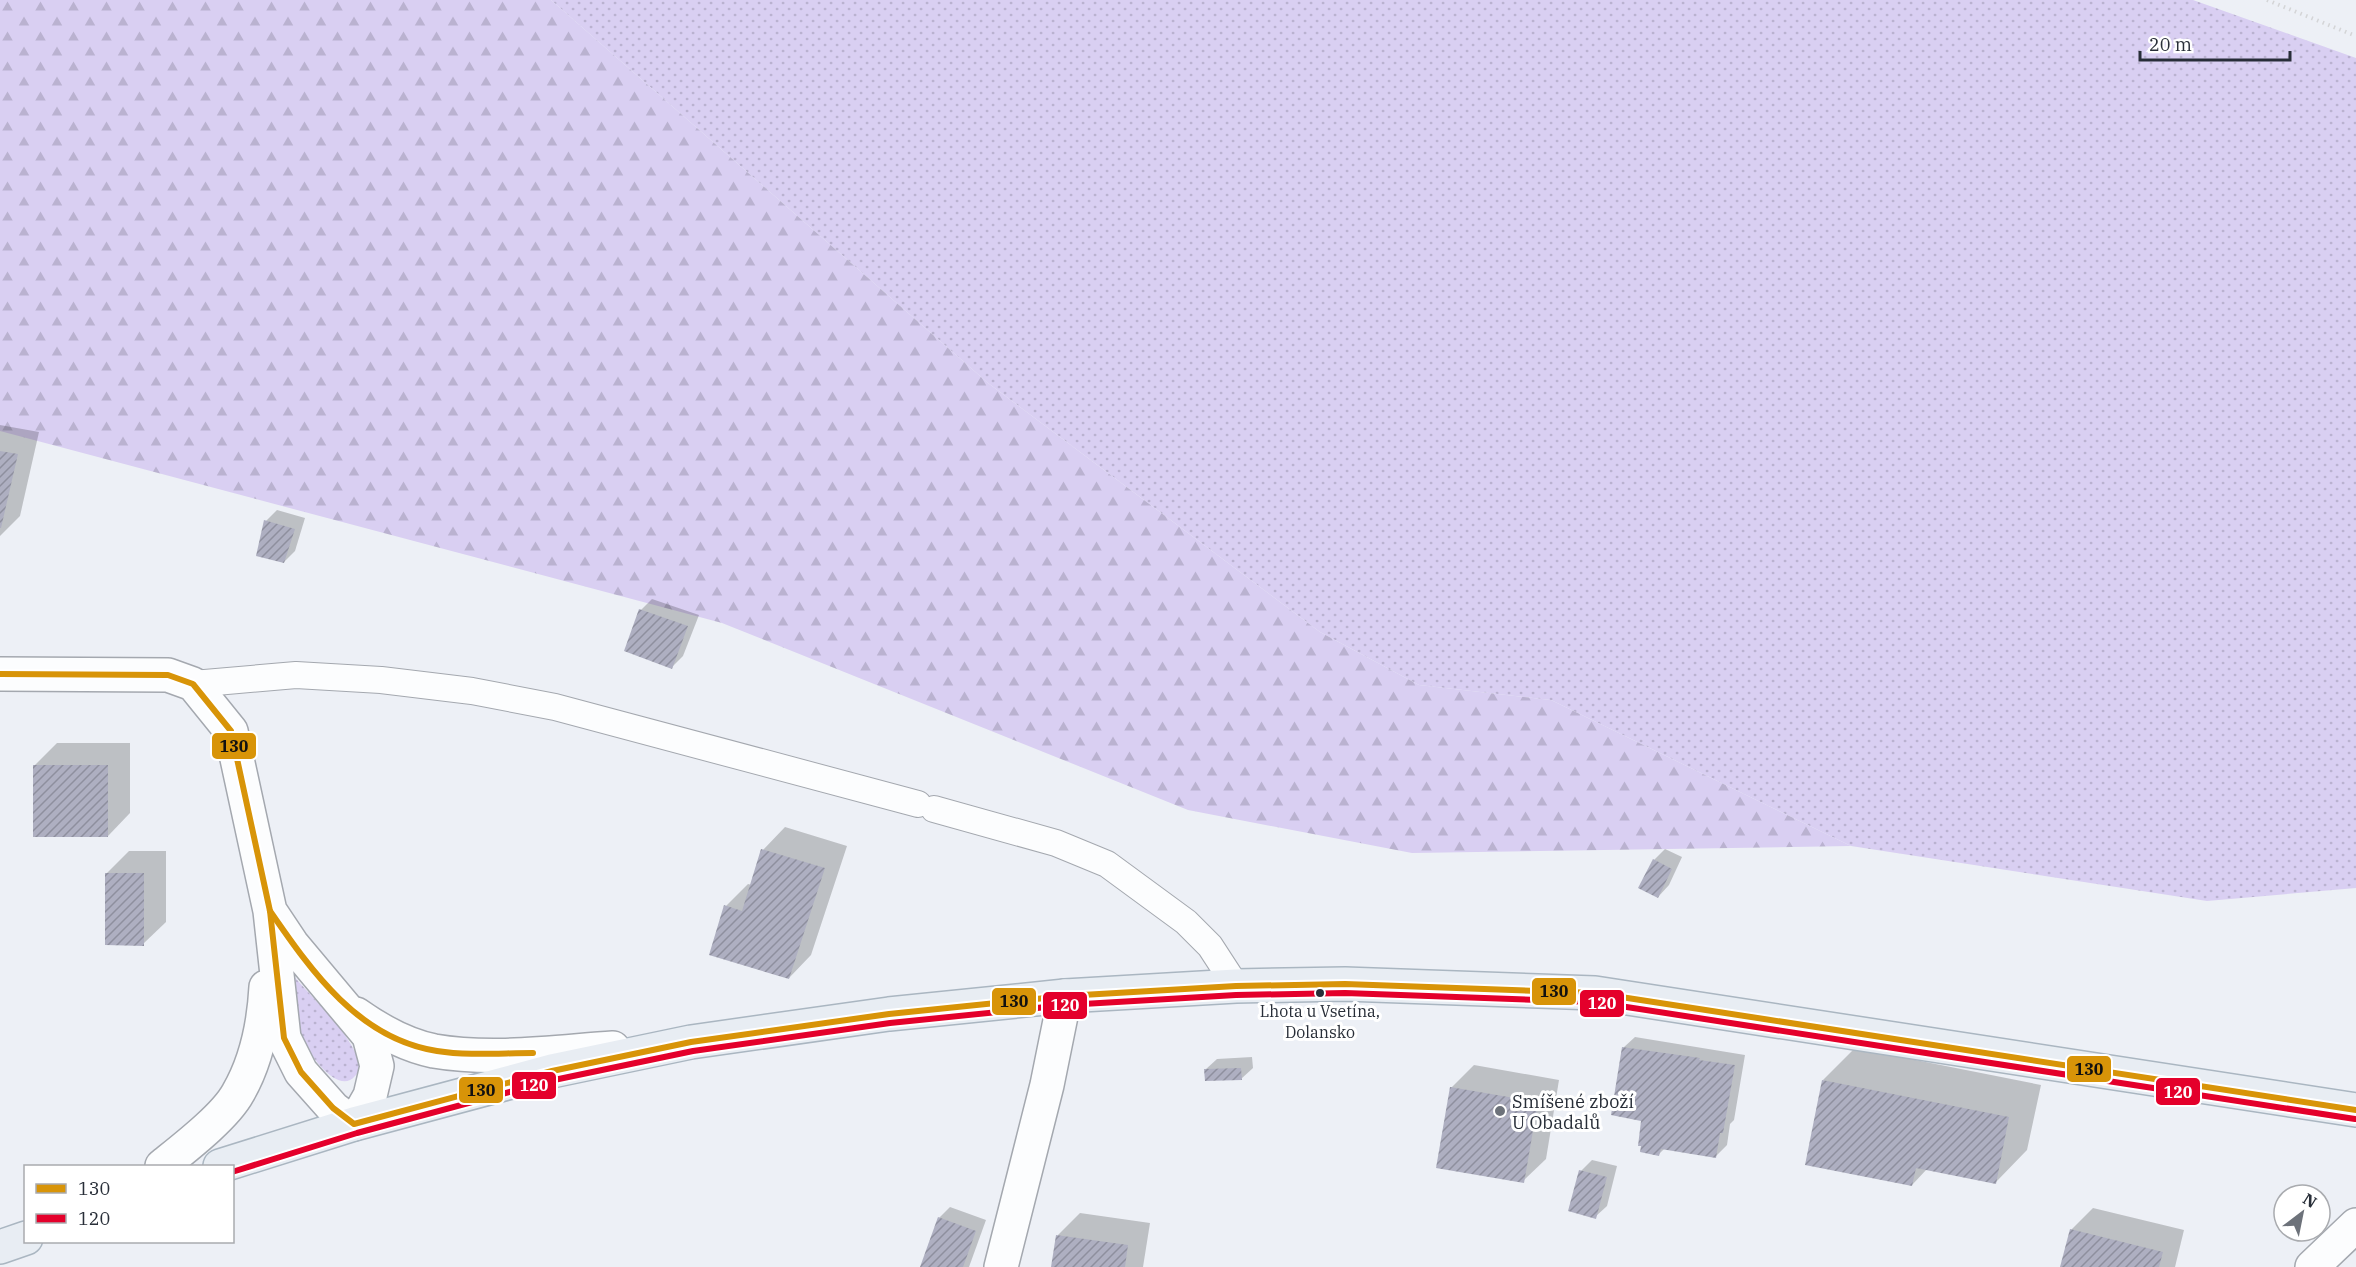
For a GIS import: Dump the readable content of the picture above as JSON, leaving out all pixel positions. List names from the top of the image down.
{
  "places": ["Lhota u Vsetína, Dolansko", "Smíšené zboží U Obadalů"],
  "lines": ["transit line 130", "transit line 120"],
  "legend": ["130", "120"],
  "scale_bar": "20 m",
  "north": "top right"
}
